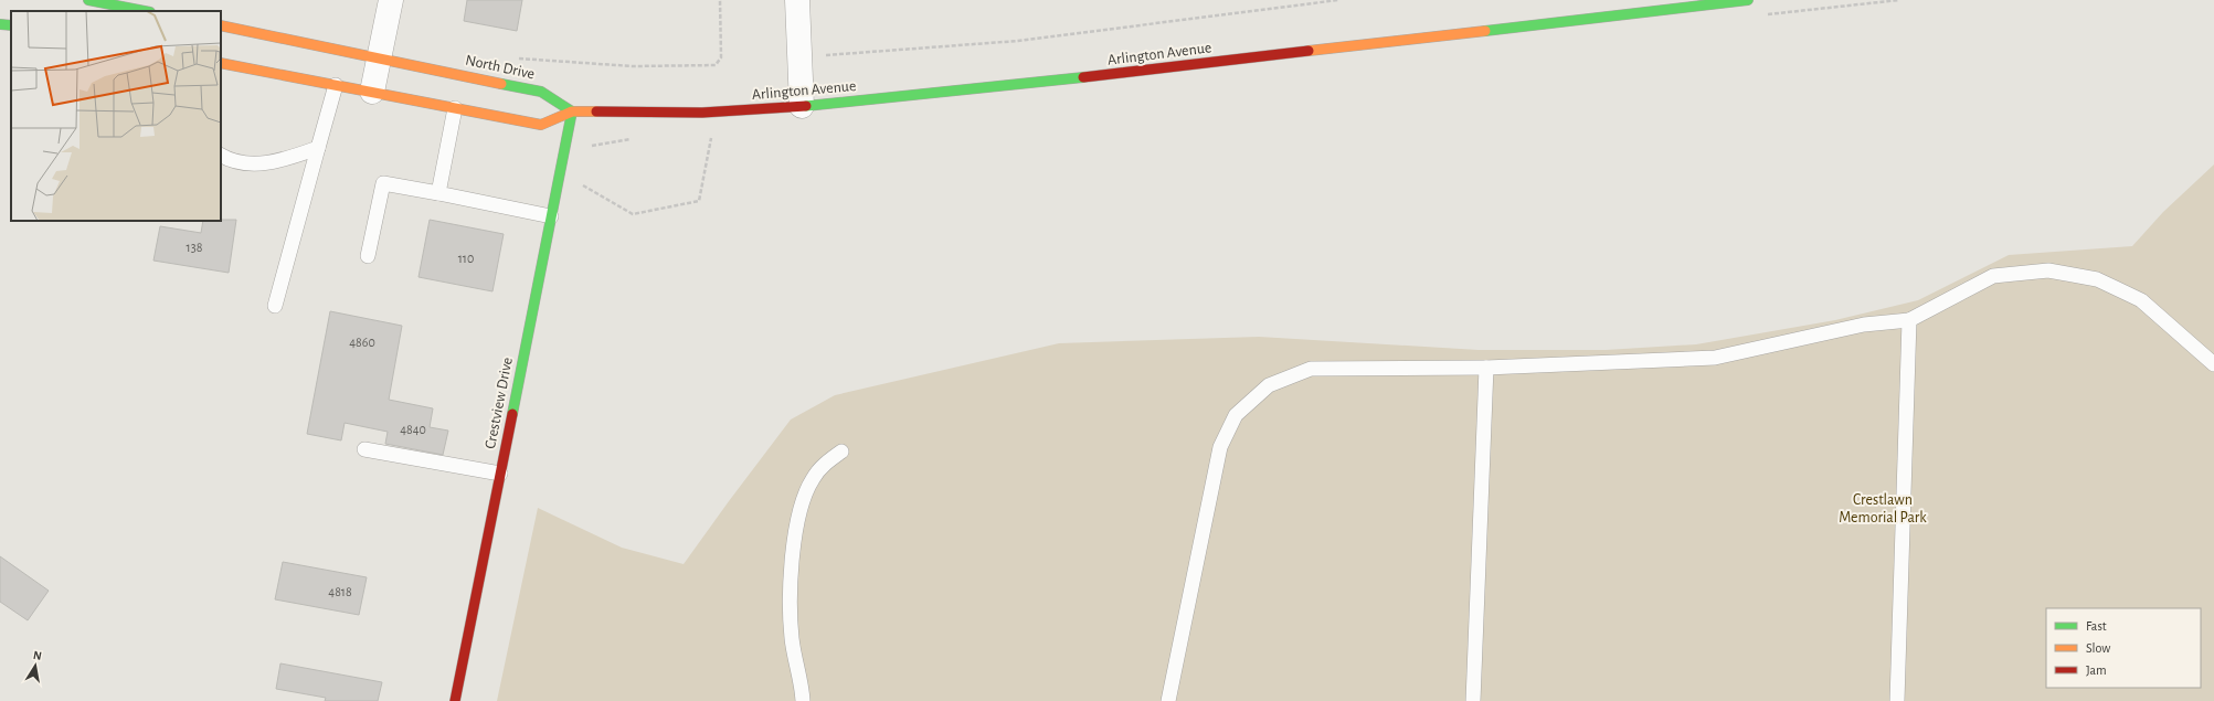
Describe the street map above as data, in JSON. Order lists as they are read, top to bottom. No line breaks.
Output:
{"streets":{"main road":["Arlington Avenue","North Drive","Crestview Drive"]},"crossings":[["Arlington Avenue","North Drive"],["Arlington Avenue","Crestview Drive"],["North Drive","Crestview Drive"]],"parks":["Crestlawn Memorial Park"],"house_numbers":["138","110","4860","4840","4818"],"legend":["Fast","Slow","Jam"],"north":"top"}
